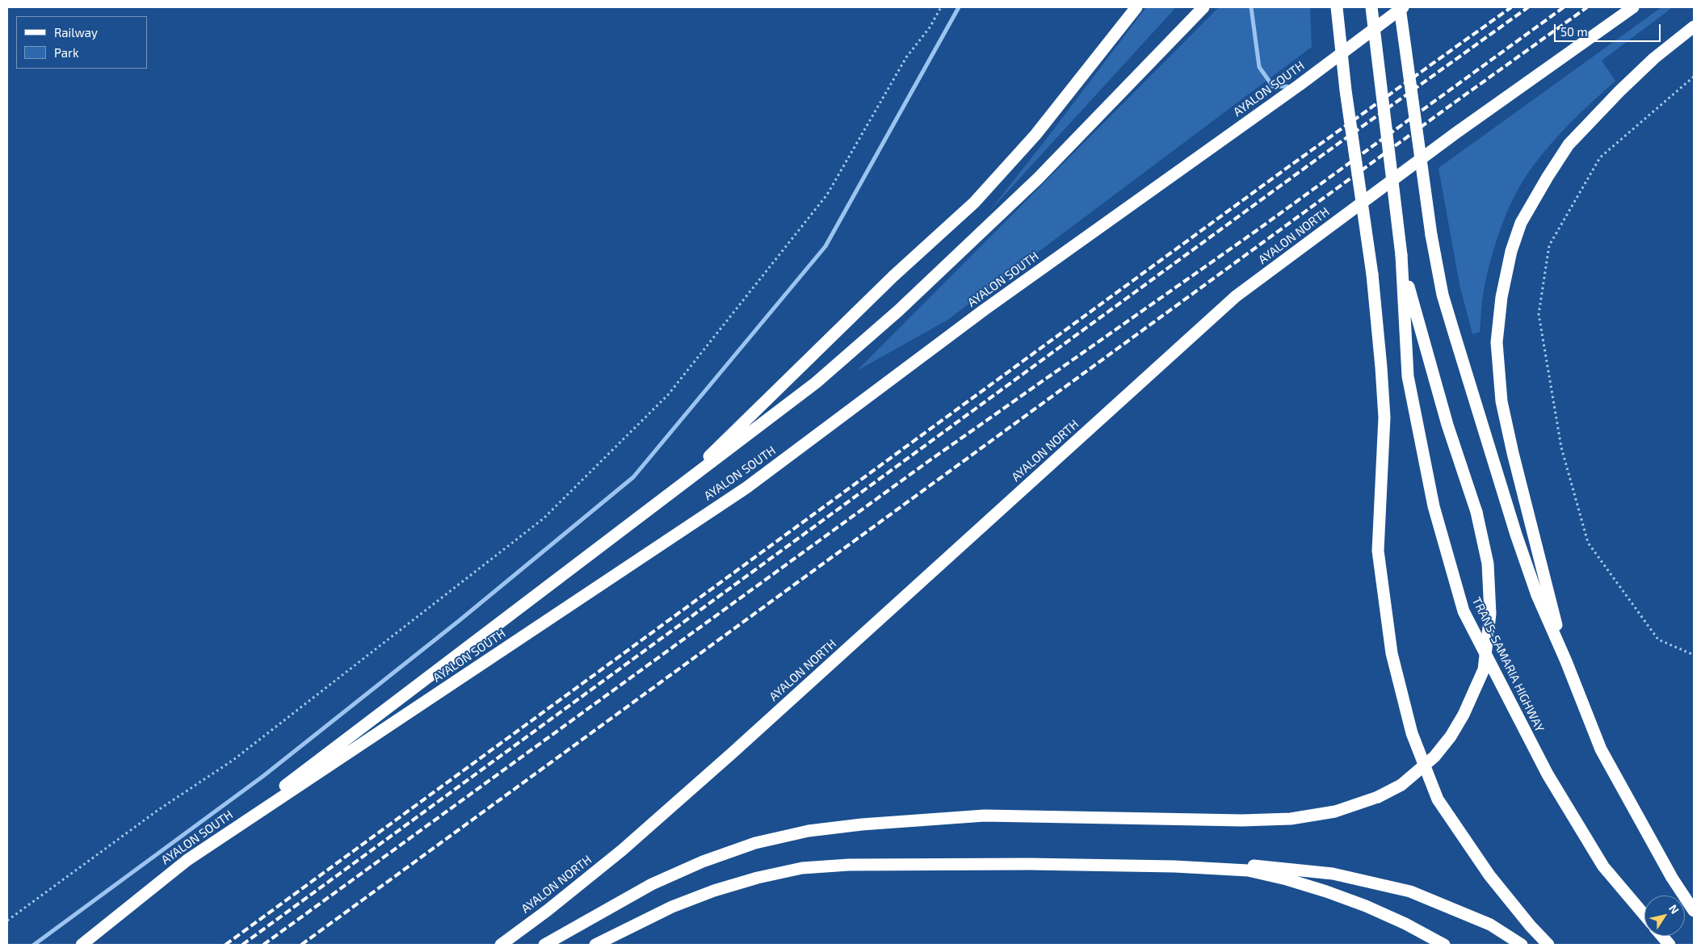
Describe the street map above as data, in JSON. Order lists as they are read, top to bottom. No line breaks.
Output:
{"streets":{"highway":["AYALON SOUTH","AYALON NORTH","TRANS-SAMARIA HIGHWAY"]},"legend":["Railway","Park"],"scale_bar":"50 m","north":"top right"}
